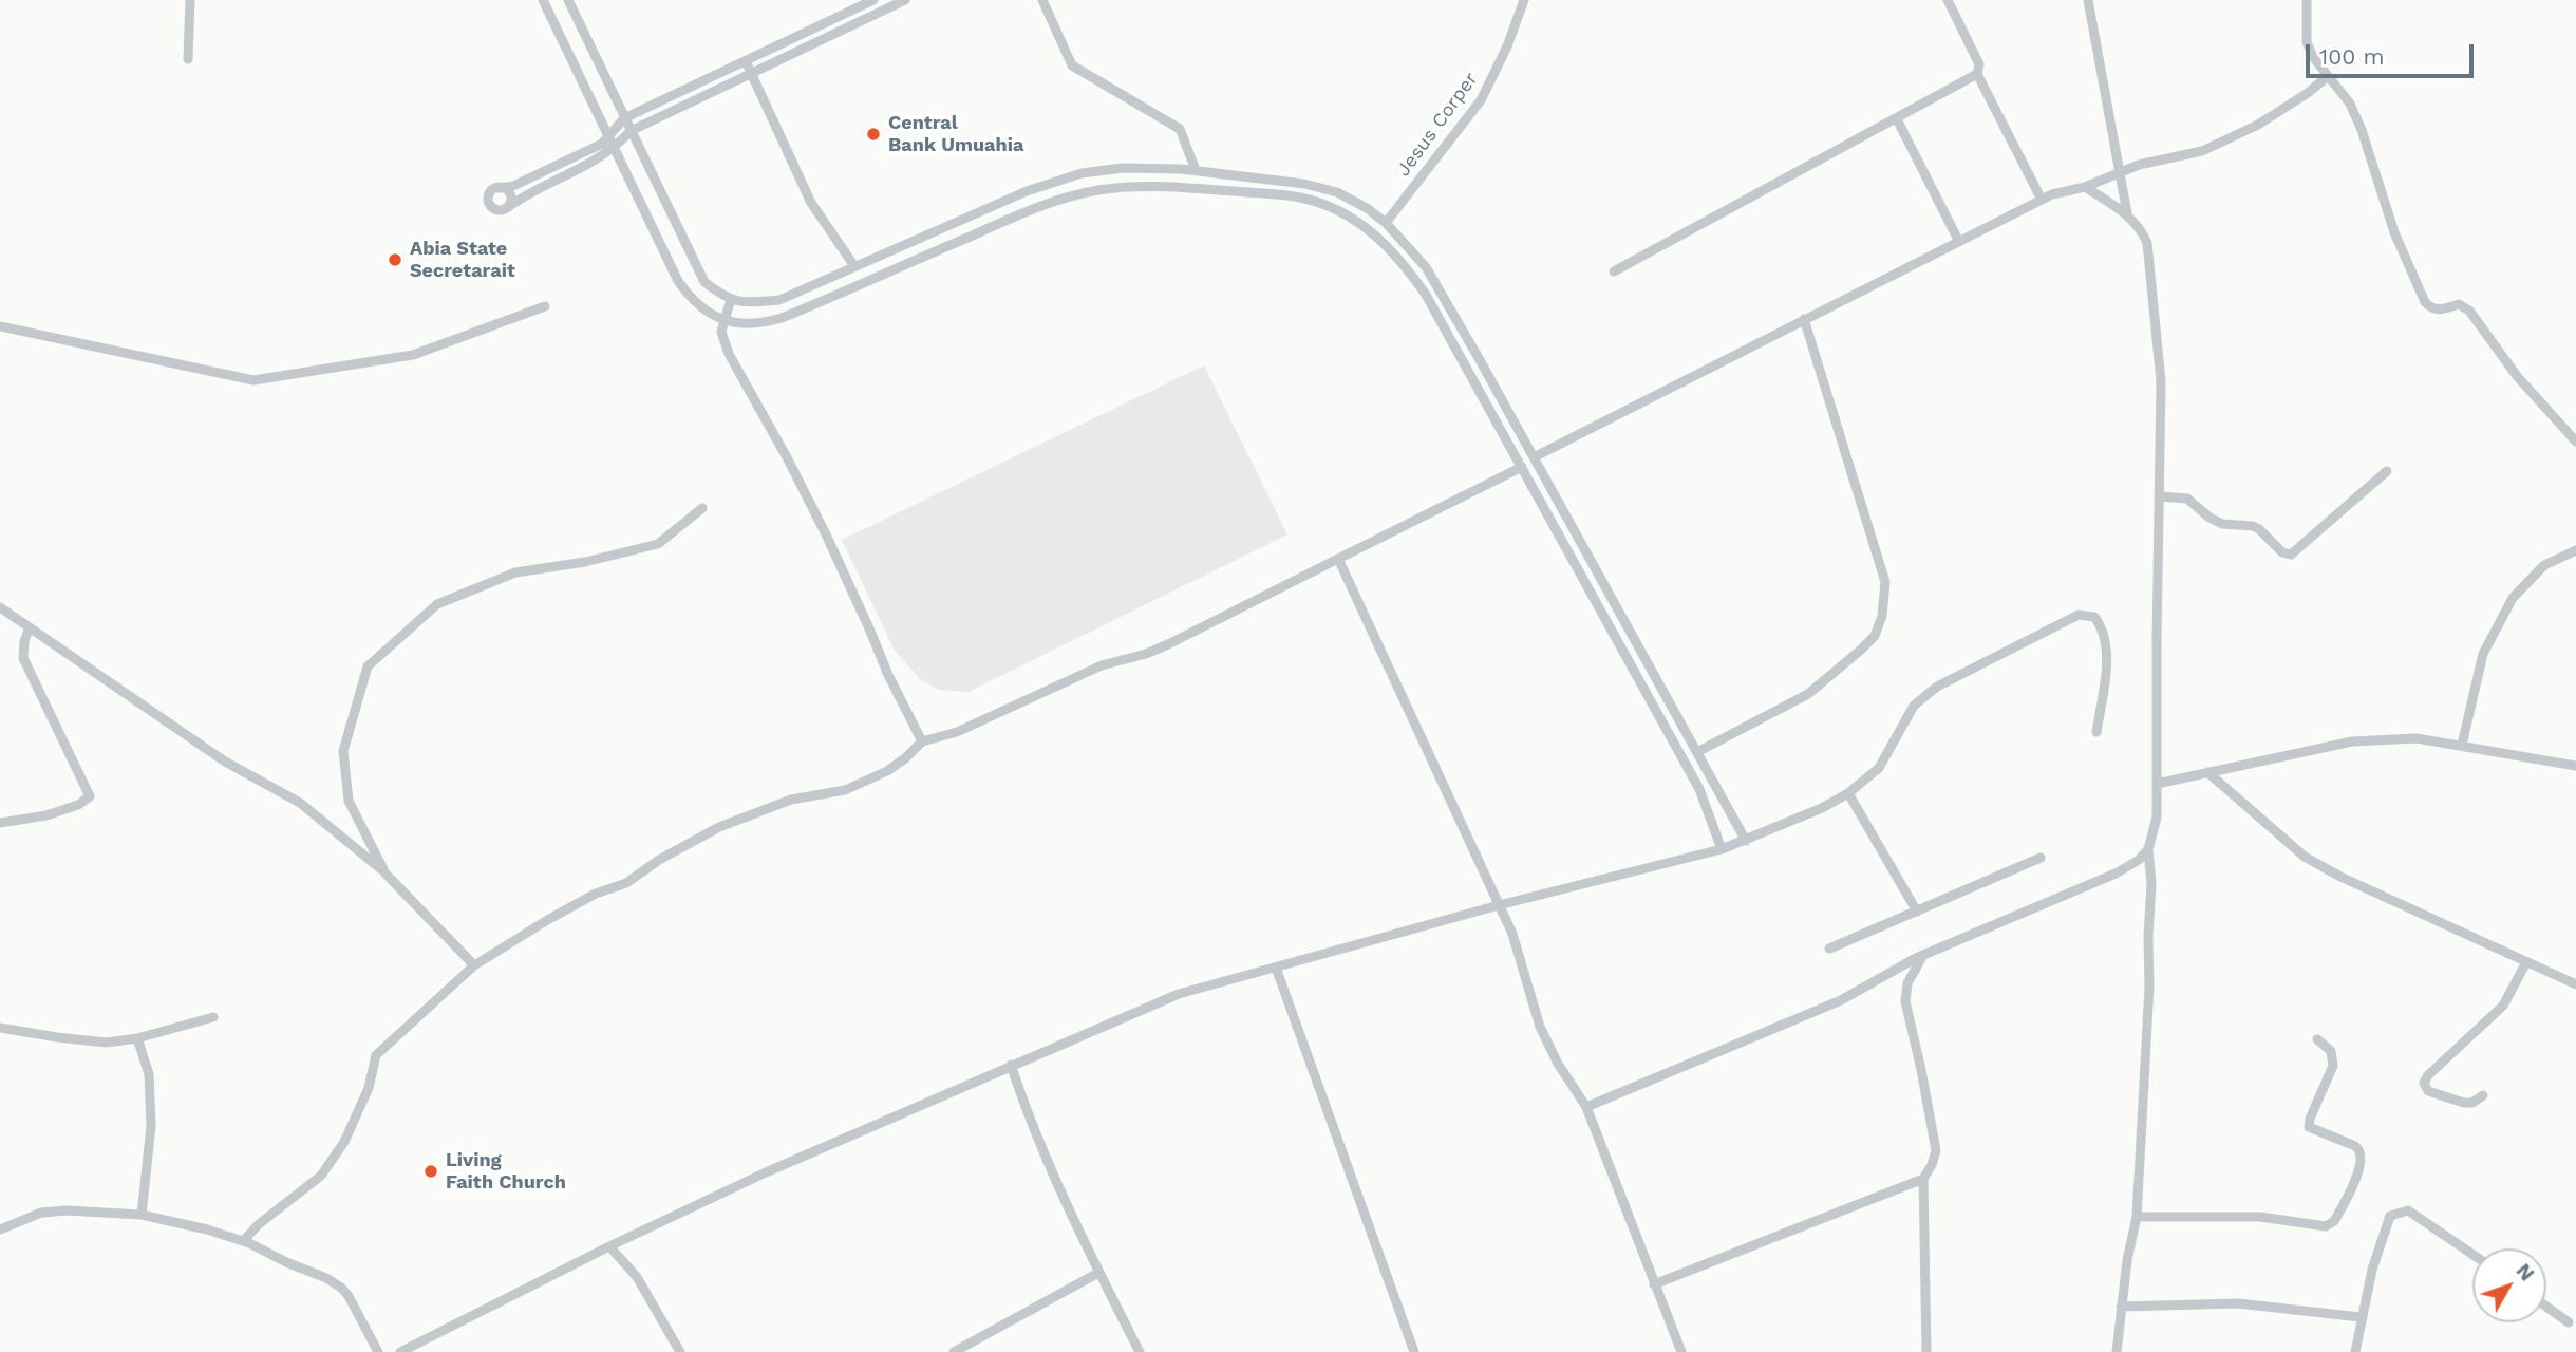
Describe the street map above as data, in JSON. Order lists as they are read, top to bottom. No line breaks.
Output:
{"streets":{"street":["Jesus Corper"]},"places":["Central Bank Umuahia","Abia State Secretarait","Living Faith Church"],"scale_bar":"100 m","north":"top right"}
